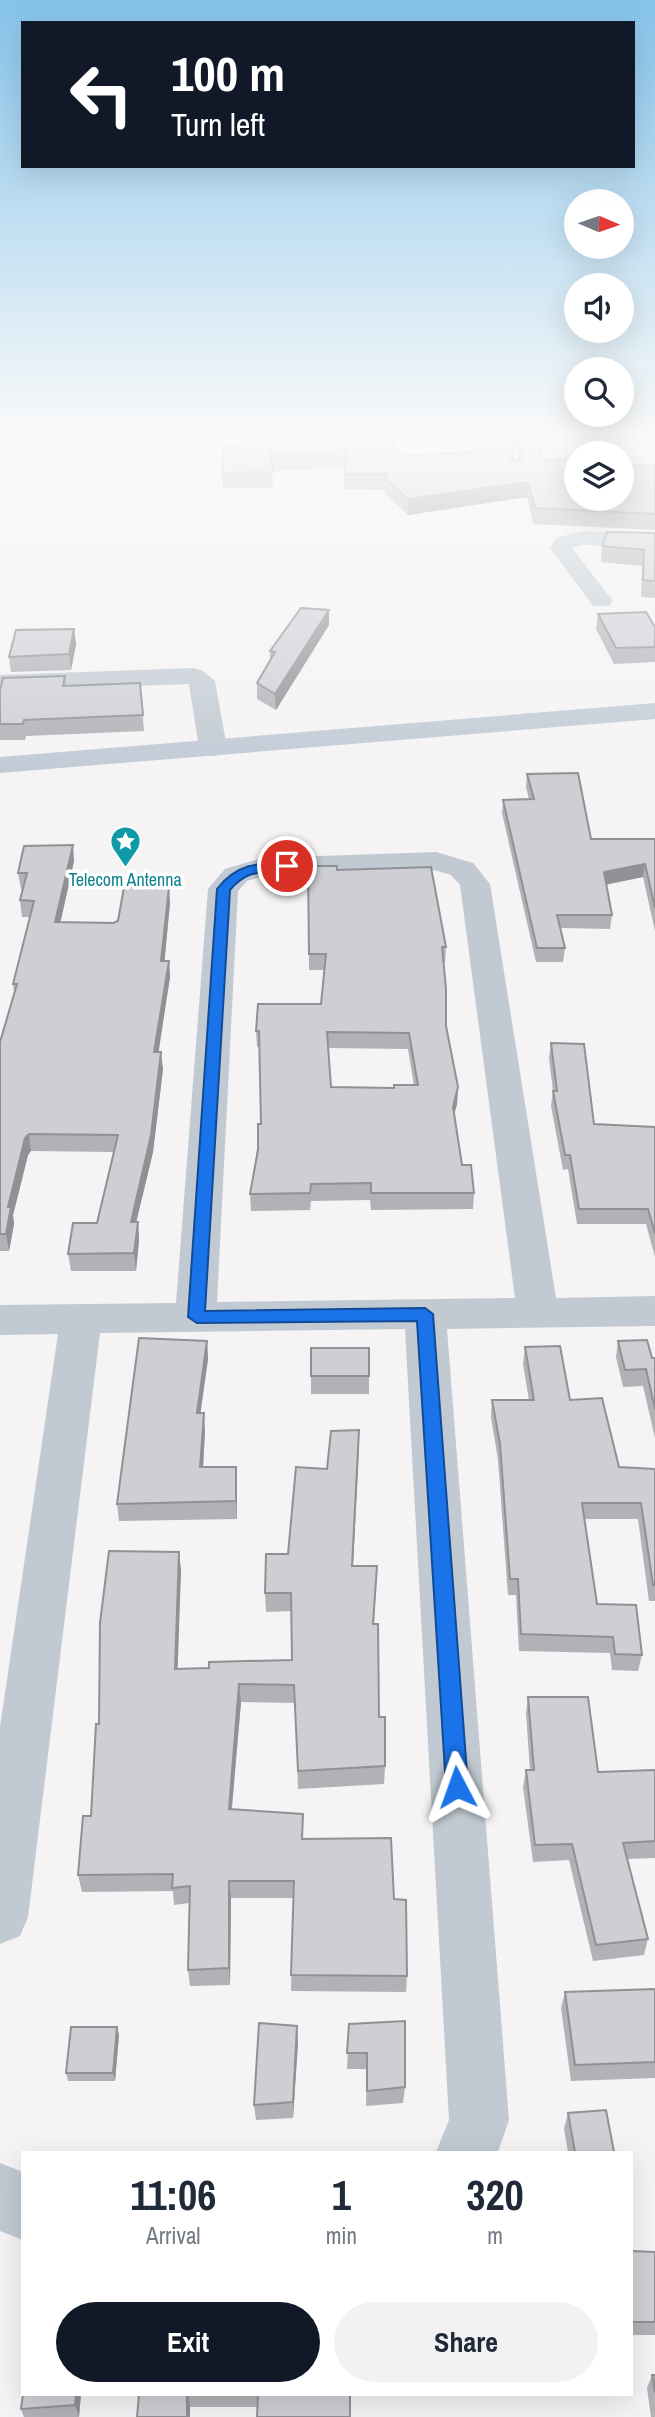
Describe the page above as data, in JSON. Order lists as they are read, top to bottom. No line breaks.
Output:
{"places":{"place":["Telecom Antenna"]},"north":"right","page":{"turn":["100 m","Turn left"],"eta":["11:06","Arrival","1","min","320","m"],"buttons":["Exit","Share"]}}
